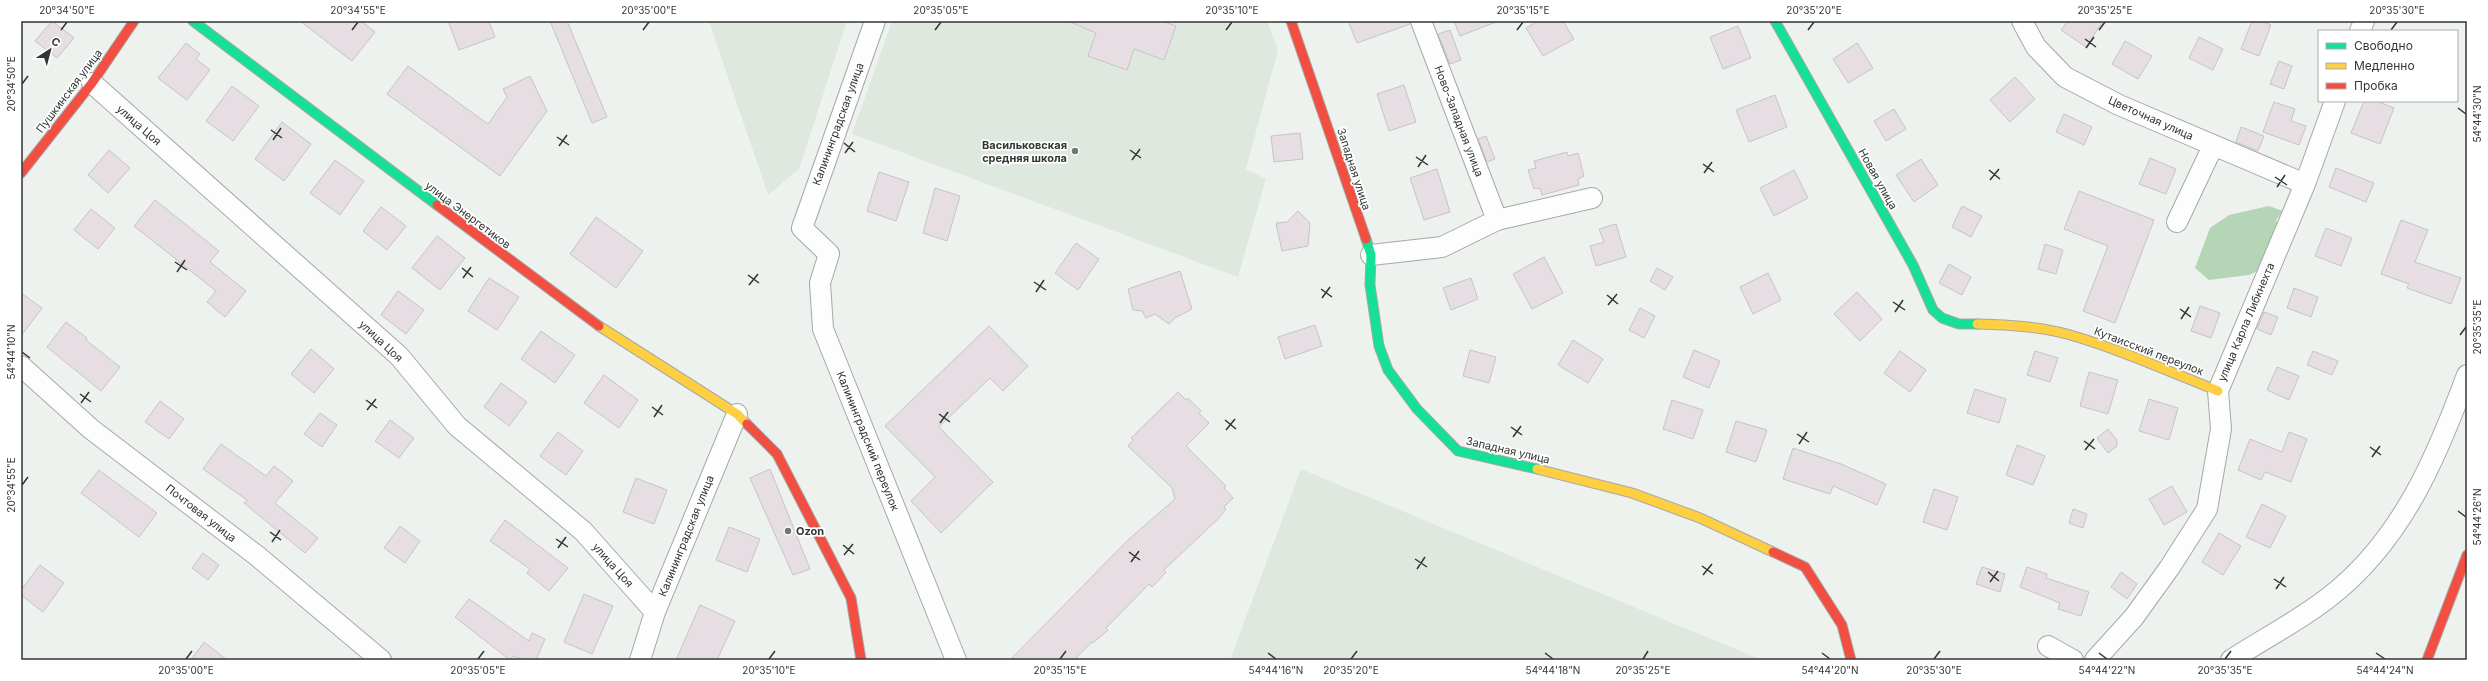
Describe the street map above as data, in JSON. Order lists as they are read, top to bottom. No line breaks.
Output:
{"streets":{"main road":["Пушкинская улица","Западная улица","Новая улица","улица Энергетиков","Кутаисский переулок"],"street":["Цветочная улица","Ново-Западная улица","Калининградская улица","улица Цоя","улица Карла Либкнехта","Калининградский переулок","Почтовая улица"]},"crossings":[["Пушкинская улица","улица Цоя"],["Цветочная улица","улица Карла Либкнехта"],["Калининградская улица","улица Цоя"],["Калининградская улица","улица Энергетиков"],["Калининградская улица","Калининградский переулок"],["Новая улица","Кутаисский переулок"],["улица Карла Либкнехта","Кутаисский переулок"]],"places":["Васильковская средняя школа","Ozon"],"legend":["Свободно","Медленно","Пробка"],"north":"top right","coordinates":["20°34'50\"E","20°34'55\"E","20°35'00\"E","20°35'05\"E","20°35'10\"E","20°35'15\"E","20°35'20\"E","20°35'25\"E","20°35'30\"E","54°44'30\"N","20°35'35\"E","54°44'10\"N","54°44'26\"N","54°44'16\"N","54°44'18\"N","54°44'20\"N","54°44'22\"N","54°44'24\"N"]}
